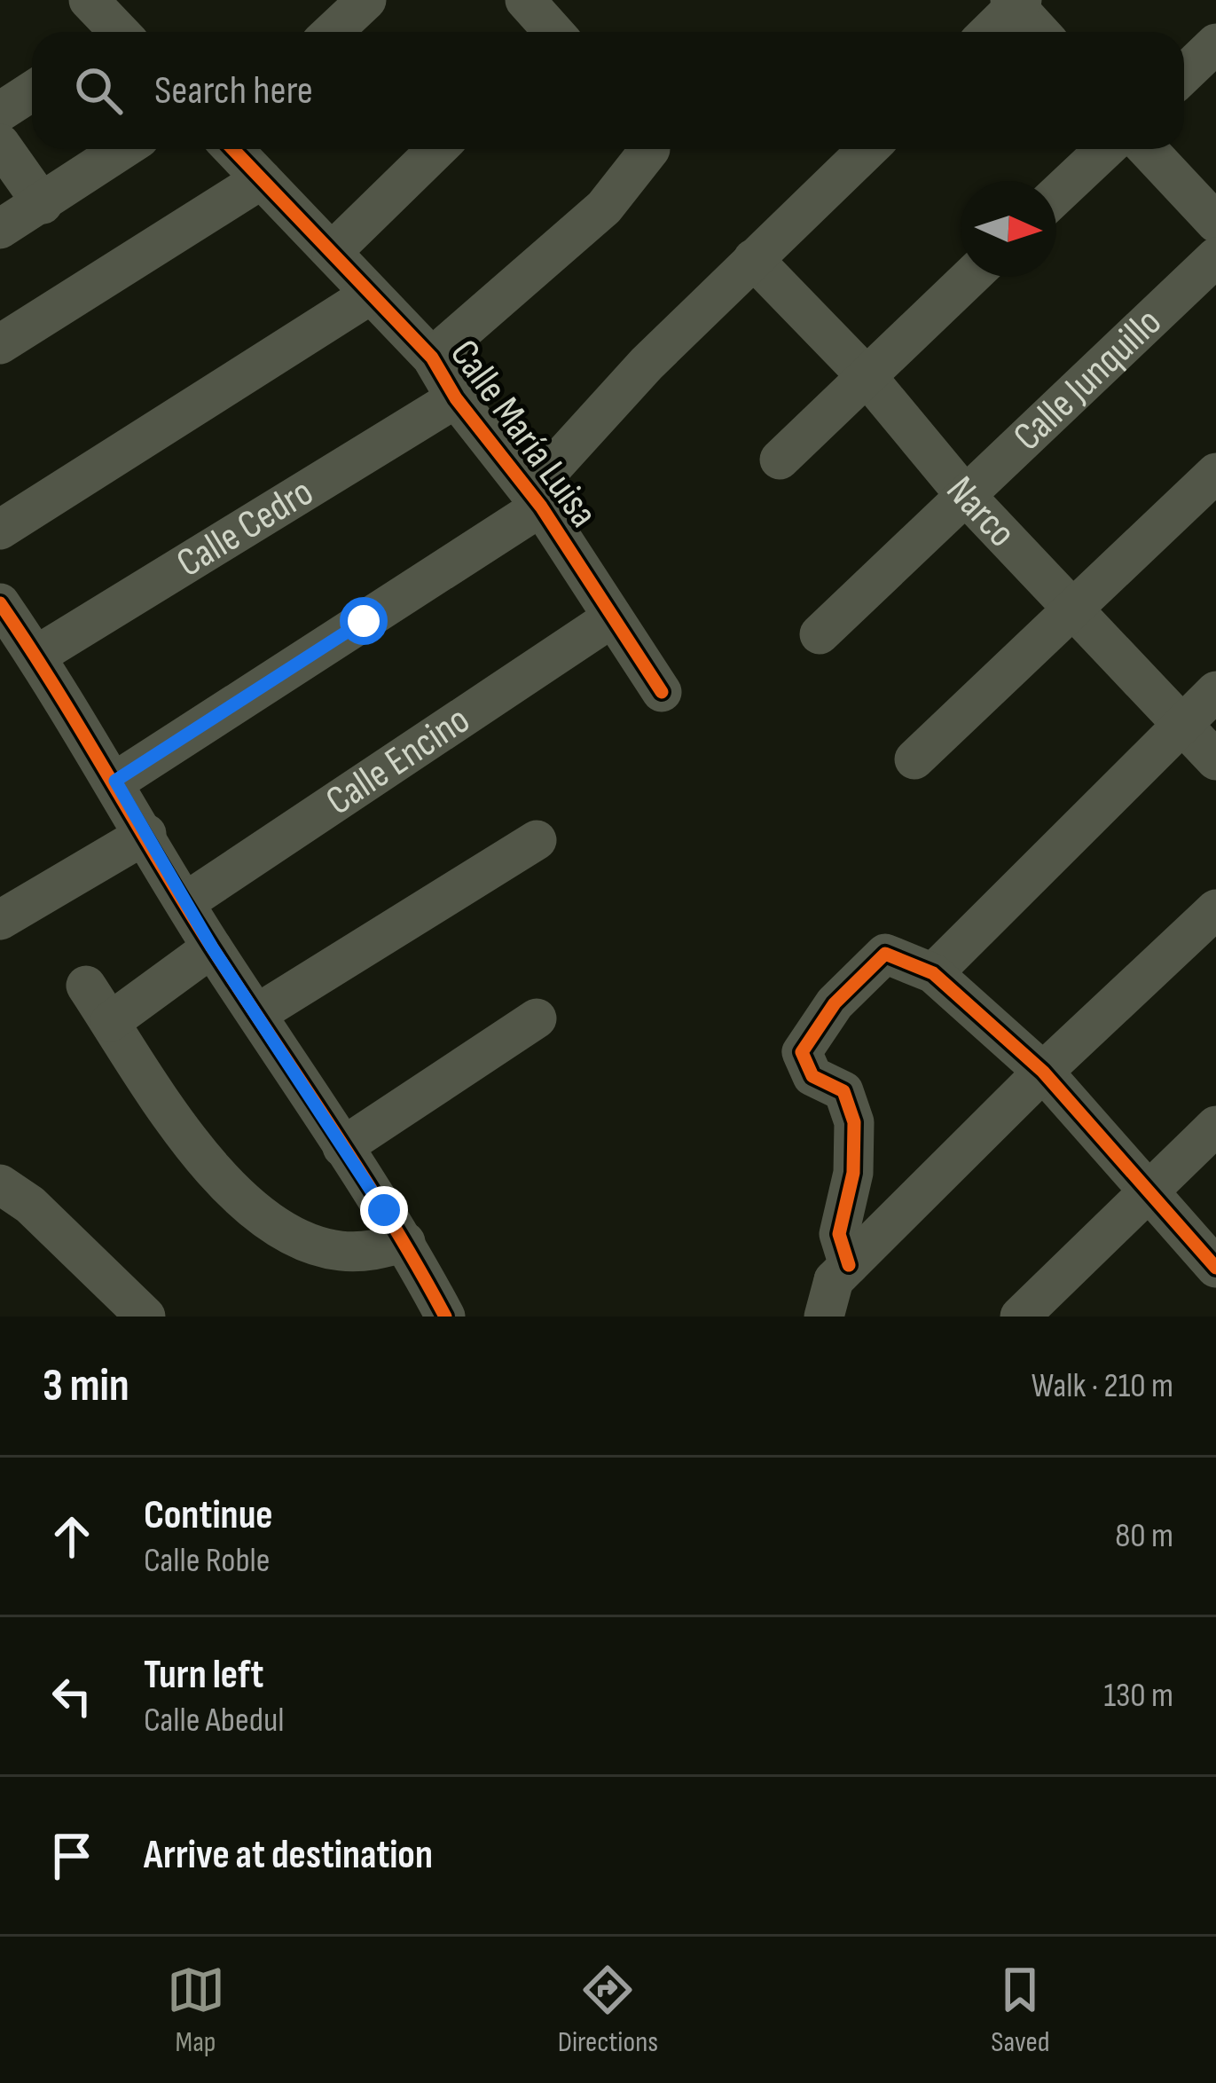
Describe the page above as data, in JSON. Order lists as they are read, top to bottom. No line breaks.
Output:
{"streets":{"street":["Calle Junquillo","Calle María Luisa","Narco","Calle Cedro","Calle Encino"]},"crossings":[["Calle Junquillo","Narco"],["Calle María Luisa","Calle Cedro"],["Calle María Luisa","Calle Encino"]],"north":"right","page":{"search":"Search here","heading":["3 min","Walk · 210 m"],"list":[["Continue","Calle Roble","80 m"],["Turn left","Calle Abedul","130 m"],"Arrive at destination"],"nav":["Map","Directions","Saved"]}}
